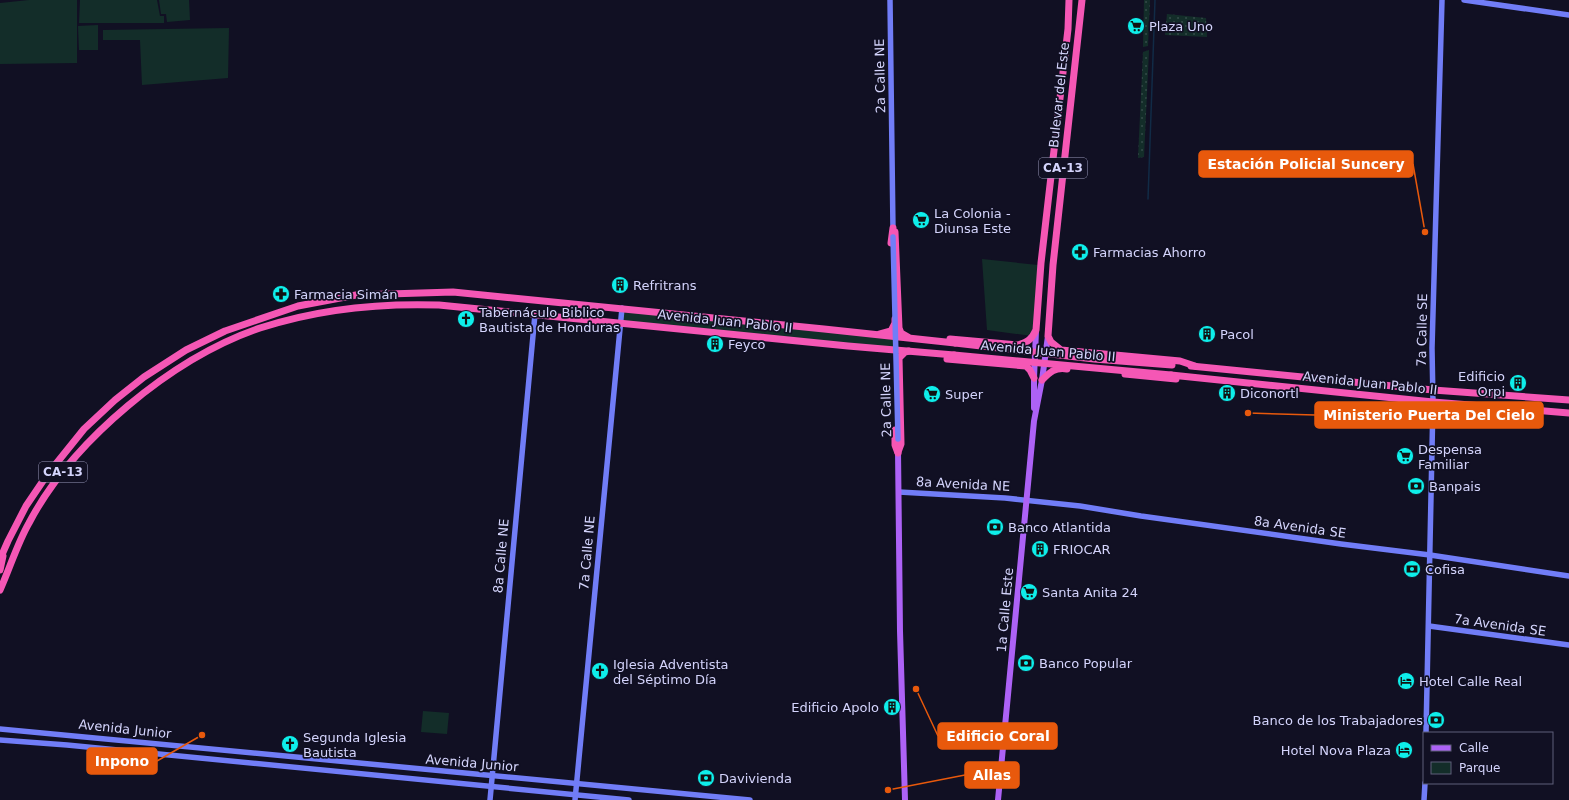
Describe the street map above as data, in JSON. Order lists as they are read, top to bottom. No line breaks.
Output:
{"streets":{"highway":["Bulevar del Este","CA-13","Avenida Juan Pablo II"],"main road":["2a Calle NE","7a Calle SE","8a Avenida NE","8a Avenida SE","7a Calle NE","8a Calle NE","1a Calle Este","7a Avenida SE","Avenida Junior"]},"crossings":[["2a Calle NE","8a Avenida NE"],["Bulevar del Este","1a Calle Este"],["Avenida Juan Pablo II","7a Calle SE"],["Avenida Juan Pablo II","7a Calle NE"],["Avenida Juan Pablo II","8a Calle NE"],["7a Calle SE","8a Avenida SE"],["7a Calle SE","7a Avenida SE"],["8a Avenida NE","8a Avenida SE"],["8a Avenida NE","1a Calle Este"],["8a Avenida SE","1a Calle Este"],["7a Calle NE","Avenida Junior"],["8a Calle NE","Avenida Junior"]],"places":{"supermarket":["Plaza Uno","La Colonia - Diunsa Este","Super","Despensa Familiar","Santa Anita 24"],"other":["Estación Policial Suncery","Ministerio Puerta Del Cielo","Edificio Coral","Inpono","Allas"],"pharmacy":["Farmacias Ahorro","Farmacia Simán"],"building":["Refritrans","Pacol","Feyco","Edificio Orpi","Diconortl","FRIOCAR","Edificio Apolo"],"church":["Tabernáculo Biblico Bautista de Honduras","Iglesia Adventista del Séptimo Día","Segunda Iglesia Bautista"],"bank":["Banpais","Banco Atlantida","Cofisa","Banco Popular","Banco de los Trabajadores","Davivienda"],"hotel":["Hotel Calle Real","Hotel Nova Plaza"]},"legend":["Calle","Parque"]}
